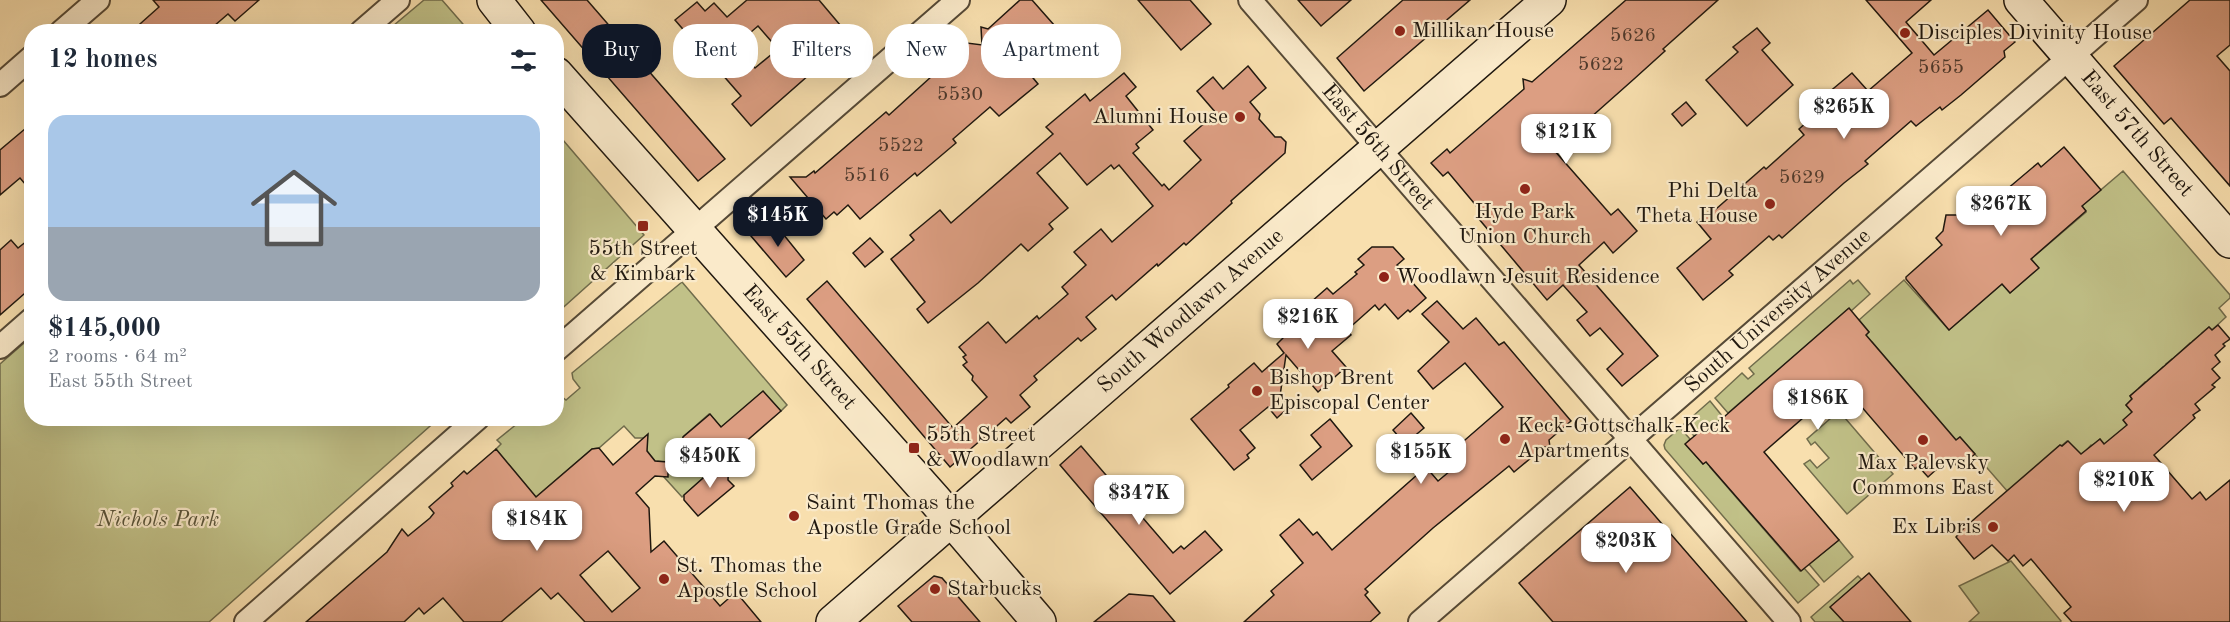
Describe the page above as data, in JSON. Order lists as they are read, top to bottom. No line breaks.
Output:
{"streets":{"street":["East 57th Street","East 56th Street","South Woodlawn Avenue","South University Avenue","East 55th Street"]},"crossings":[["East 57th Street","South University Avenue"],["East 56th Street","South Woodlawn Avenue"],["East 56th Street","South University Avenue"],["South Woodlawn Avenue","East 55th Street"]],"parks":["Nichols Park"],"places":{"other":["Millikan House","Disciples Divinity House","Alumni House","Hyde Park Union Church","Phi Delta Theta House","Woodlawn Jesuit Residence","Bishop Brent Episcopal Center","Keck-Gottschalk-Keck Apartments","Max Palevsky Commons East","Saint Thomas the Apostle Grade School","Ex Libris","St. Thomas the Apostle School","Starbucks"],"transit":["55th Street & Kimbark","55th Street & Woodlawn"]},"house_numbers":["5626","5622","5655","5530","5522","5516","5629"],"page":{"chip":["Buy","Rent","Filters","New","Apartment"],"heading":"12 homes","price":["$265K","$121K","$267K","$145K","$216K","$186K","$155K","$450K","$210K","$347K","$184K","$203K"],"list":[{"name":"$145,000","note":"2 rooms · 64 m² · East 55th Street"}]}}
